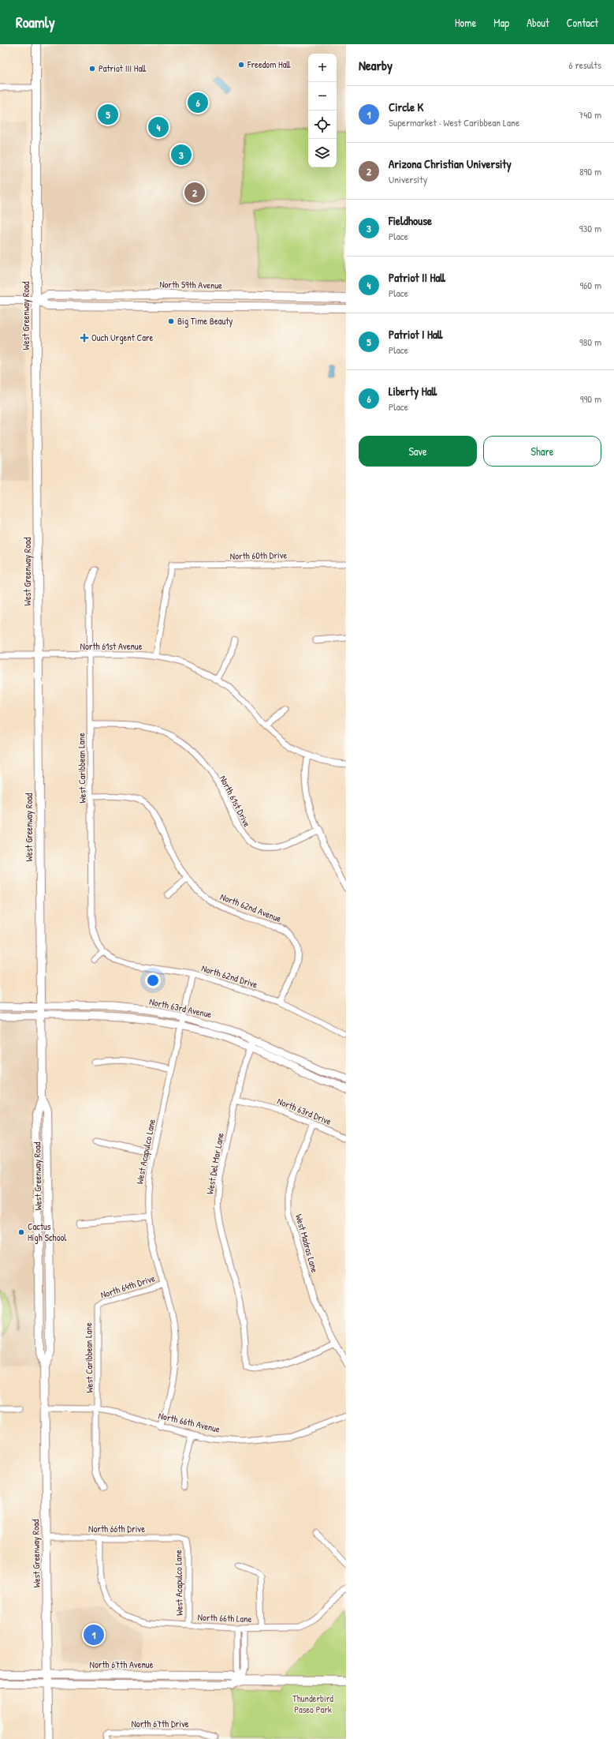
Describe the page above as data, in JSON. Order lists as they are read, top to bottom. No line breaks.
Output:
{"streets":{"main road":["North 59th Avenue","West Greenway Road","North 67th Avenue"],"street":["North 60th Drive","North 61st Avenue","West Caribbean Lane","North 61st Drive","North 62nd Avenue","North 62nd Drive","North 63rd Avenue","North 63rd Drive","West Acapulco Lane","West Del Mar Lane","West Madras Lane","North 64th Drive","North 66th Avenue","North 66th Drive","North 66th Lane","North 67th Drive"]},"crossings":[["North 59th Avenue","West Greenway Road"],["West Greenway Road","North 61st Avenue"],["West Greenway Road","North 63rd Avenue"],["West Greenway Road","North 66th Avenue"],["West Greenway Road","North 66th Drive"],["West Greenway Road","North 67th Avenue"],["North 60th Drive","North 61st Avenue"],["North 61st Avenue","West Caribbean Lane"],["West Caribbean Lane","North 61st Drive"],["West Caribbean Lane","North 62nd Avenue"],["West Caribbean Lane","North 62nd Drive"],["West Caribbean Lane","North 64th Drive"],["West Caribbean Lane","North 66th Avenue"],["North 62nd Avenue","North 62nd Drive"],["North 62nd Drive","West Acapulco Lane"],["North 63rd Avenue","West Acapulco Lane"],["North 63rd Avenue","West Del Mar Lane"],["North 63rd Drive","West Del Mar Lane"],["North 63rd Drive","West Madras Lane"],["West Acapulco Lane","North 64th Drive"],["West Acapulco Lane","North 66th Avenue"],["West Acapulco Lane","North 66th Drive"],["West Acapulco Lane","North 66th Lane"],["West Del Mar Lane","West Madras Lane"],["North 66th Drive","North 66th Lane"]],"parks":["Thunderbird Paseo Park"],"places":{"other":["Freedom Hall","Patriot III Hall","Big Time Beauty","Cactus High School"],"health":["Ouch Urgent Care"]},"page":{"header":"Roamly","nav":["Home","Map","About","Contact"],"heading":["Nearby","6 results"],"map_buttons":["+","−"],"list":[{"mark":"1","name":"Circle K","note":"Supermarket · West Caribbean Lane","value":"740 m"},{"mark":"2","name":"Arizona Christian University","note":"University","value":"890 m"},{"mark":"3","name":"Fieldhouse","note":"Place","value":"930 m"},{"mark":"4","name":"Patriot II Hall","note":"Place","value":"960 m"},{"mark":"5","name":"Patriot I Hall","note":"Place","value":"980 m"},{"mark":"6","name":"Liberty Hall","note":"Place","value":"990 m"}],"pins":["6","5","4","3","2","1"],"buttons":["Save","Share"]}}
